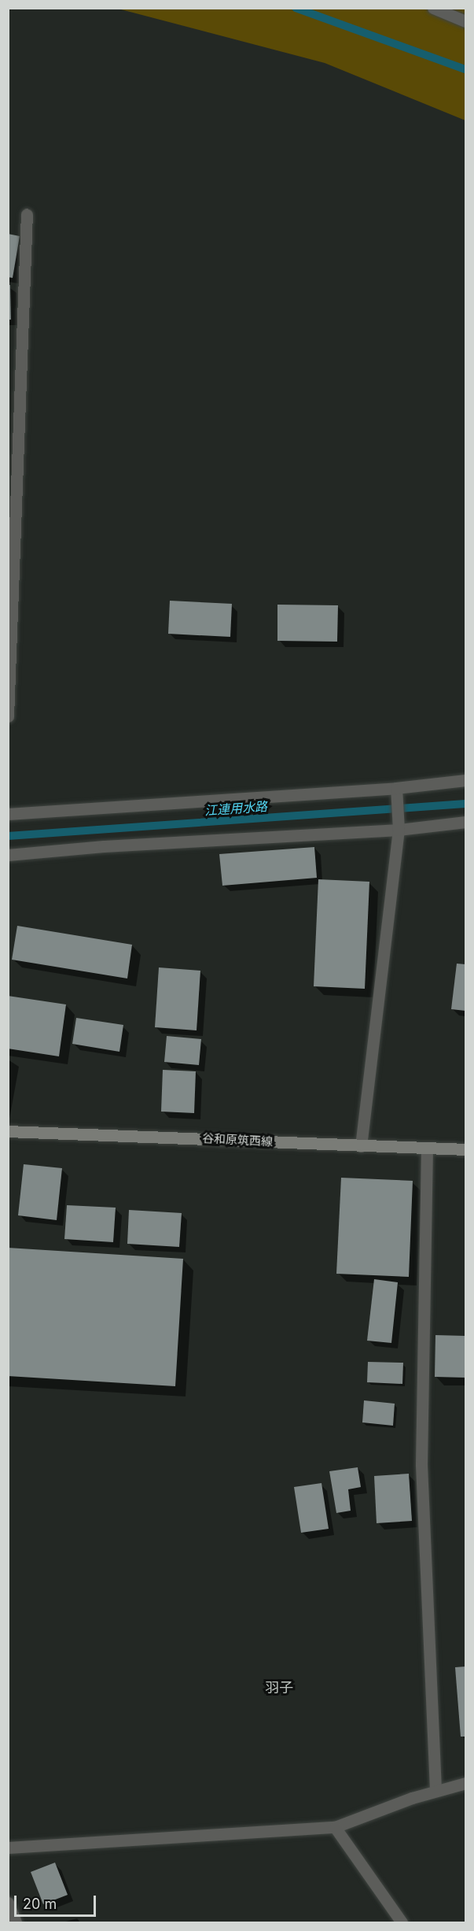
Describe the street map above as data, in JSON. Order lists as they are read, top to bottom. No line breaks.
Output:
{"streets":{"main road":["谷和原筑西線"]},"districts":["羽子"],"water":["江連用水路"],"scale_bar":"20 m"}
